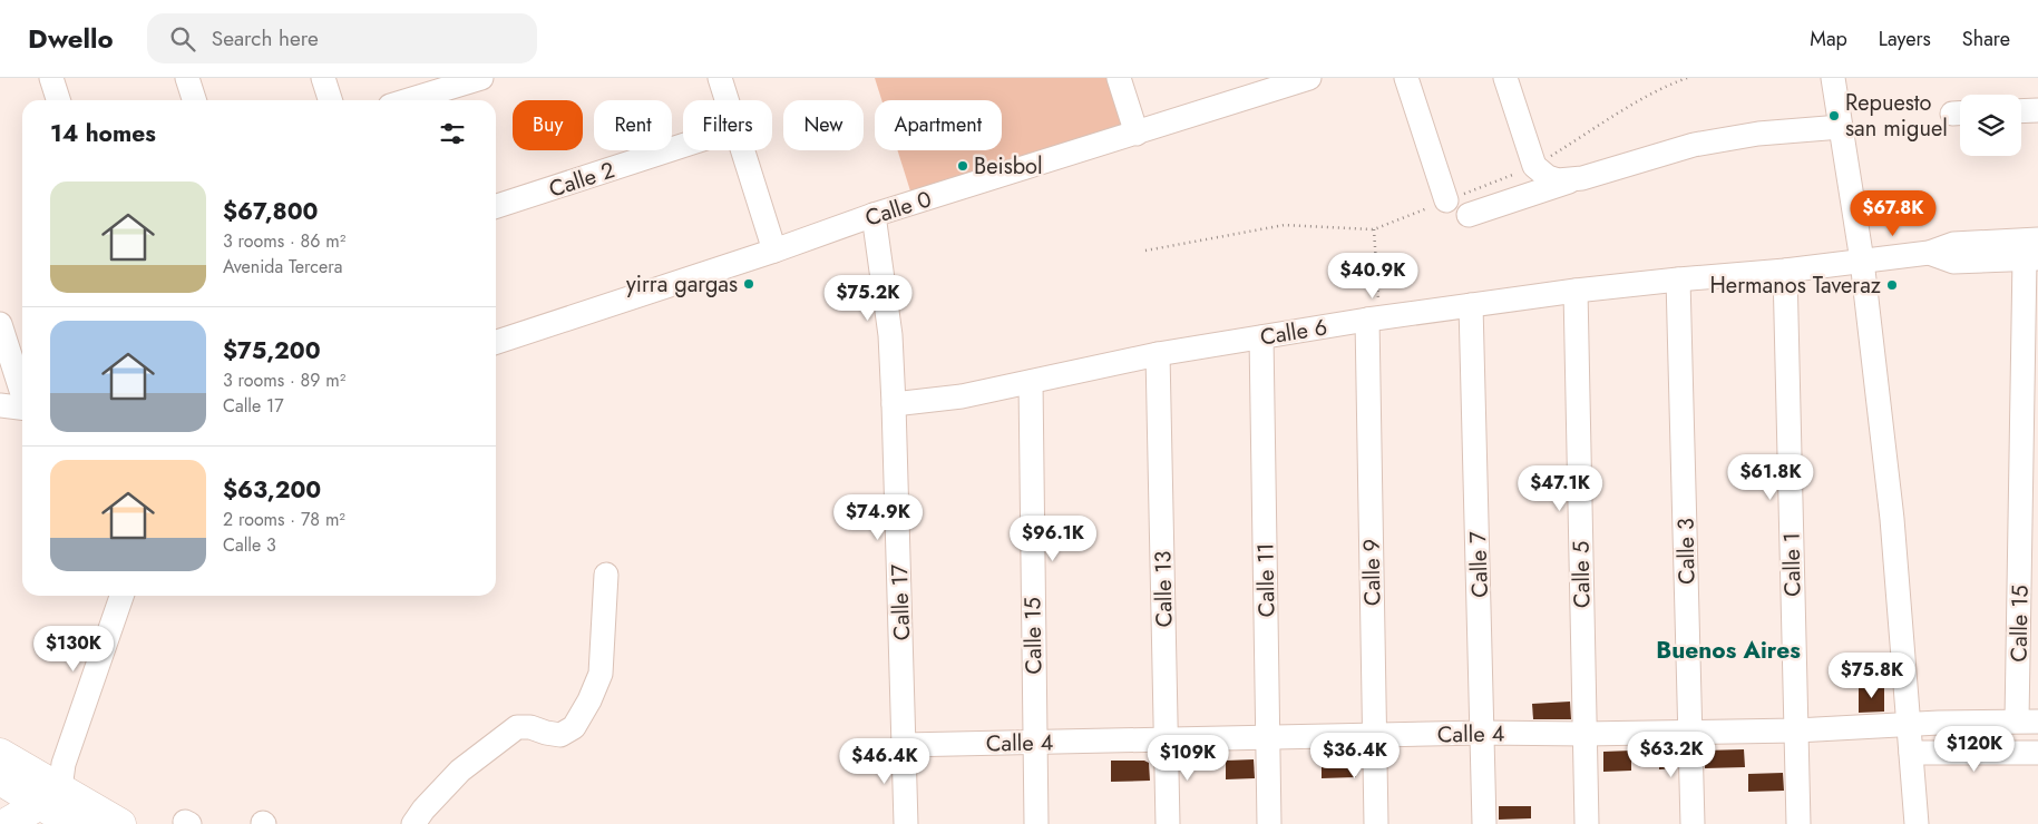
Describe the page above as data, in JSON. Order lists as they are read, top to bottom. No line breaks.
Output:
{"streets":{"street":["Calle 2","Calle 0","Calle 6","Calle 3","Calle 7","Calle 1","Calle 9","Calle 5","Calle 11","Calle 13","Calle 17","Calle 15","Calle 4"]},"crossings":[["Calle 0","Calle 17"],["Calle 6","Calle 3"],["Calle 6","Calle 7"],["Calle 6","Calle 1"],["Calle 6","Calle 9"],["Calle 6","Calle 5"],["Calle 6","Calle 11"],["Calle 6","Calle 13"],["Calle 6","Calle 17"],["Calle 6","Calle 15"],["Calle 3","Calle 4"],["Calle 7","Calle 4"],["Calle 1","Calle 4"],["Calle 9","Calle 4"],["Calle 5","Calle 4"],["Calle 11","Calle 4"],["Calle 13","Calle 4"],["Calle 17","Calle 4"],["Calle 15","Calle 4"]],"districts":["Buenos Aires"],"places":["Repuesto san miguel","Beisbol","yirra gargas","Hermanos Taveraz"],"page":{"header":"Dwello","search":"Search here","nav":["Map","Layers","Share"],"chip":["Buy","Rent","Filters","New","Apartment"],"heading":"14 homes","list":[{"name":"$67,800","note":"3 rooms · 86 m² · Avenida Tercera"},{"name":"$75,200","note":"3 rooms · 89 m² · Calle 17"},{"name":"$63,200","note":"2 rooms · 78 m² · Calle 3"}],"price":["$67.8K","$40.9K","$75.2K","$61.8K","$47.1K","$74.9K","$96.1K","$130K","$75.8K","$120K","$63.2K","$36.4K","$109K","$46.4K"]}}
